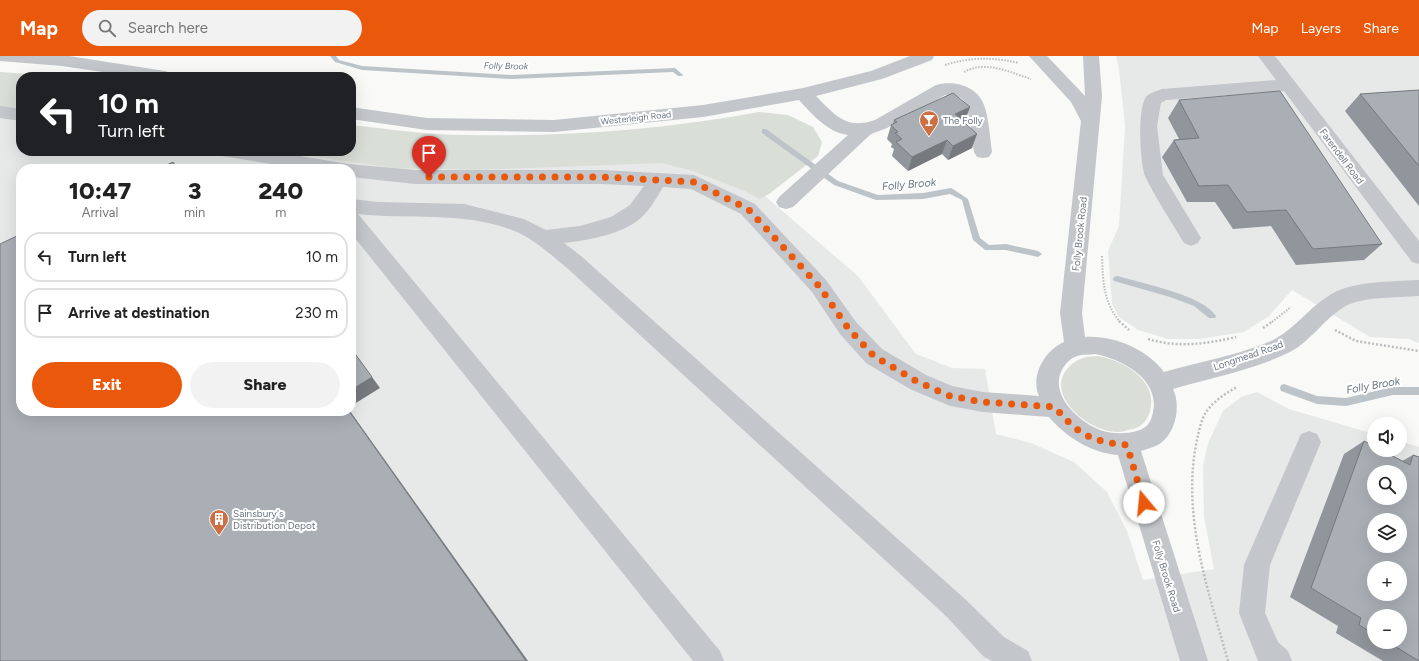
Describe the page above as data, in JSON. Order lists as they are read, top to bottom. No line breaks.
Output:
{"streets":{"street":["Westerleigh Road","Farendell Road","Folly Brook Road","Longmead Road"]},"crossings":[["Folly Brook Road","Longmead Road"]],"water":["Folly Brook"],"places":{"bar":["The Folly"],"building":["Sainsbury's Distribution Depot"]},"page":{"header":"Map","search":"Search here","nav":["Map","Layers","Share"],"turn":["10 m","Turn left"],"eta":["10:47","Arrival","3","min","240","m"],"list":[{"name":"Turn left","value":"10 m"},{"name":"Arrive at destination","value":"230 m"}],"buttons":["Exit","Share"],"map_buttons":["+","−"]}}
